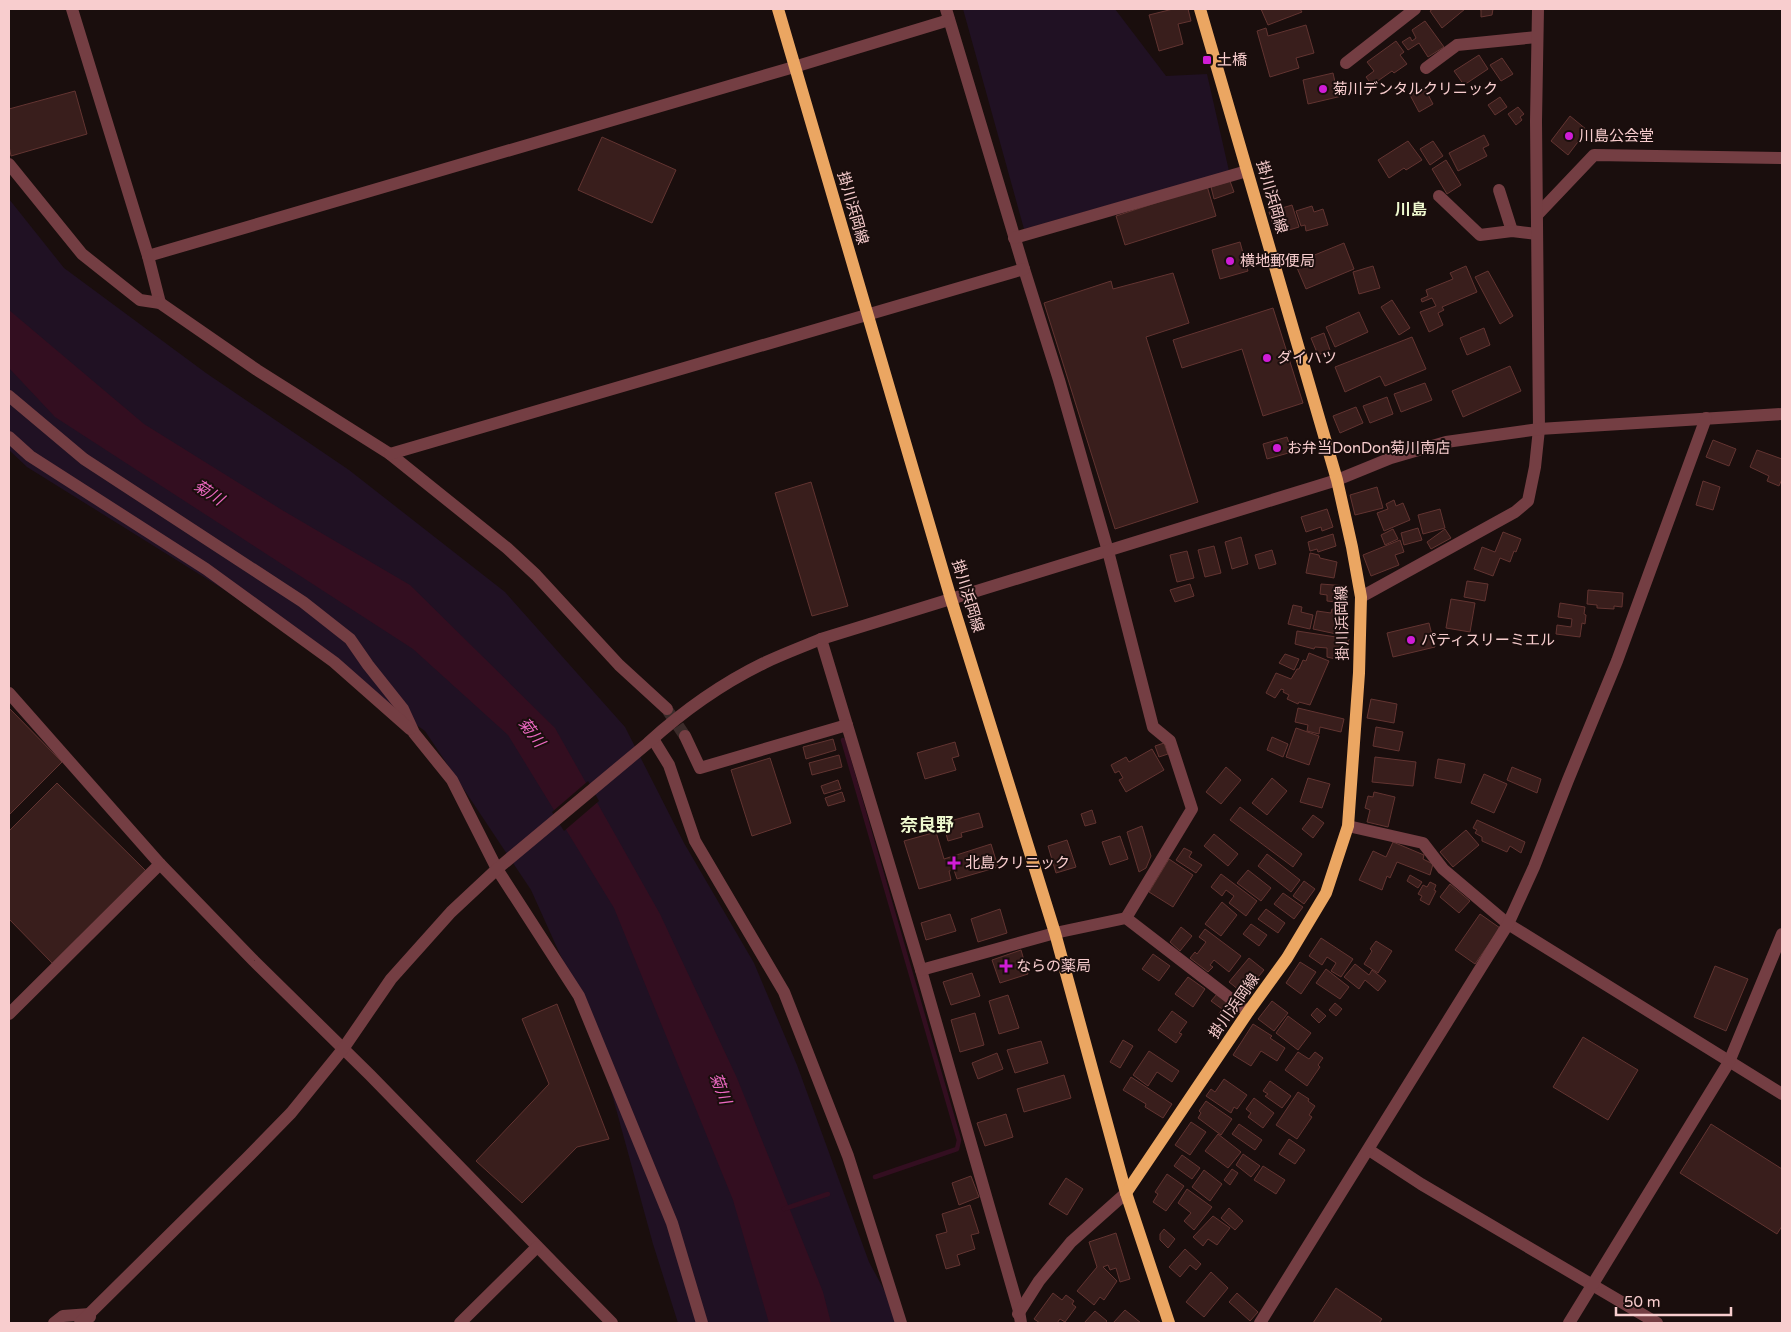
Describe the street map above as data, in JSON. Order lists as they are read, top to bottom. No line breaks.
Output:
{"streets":{"main road":["掛川浜岡線"]},"districts":["川島","奈良野"],"water":["菊川"],"places":{"transit":["土橋"],"other":["菊川デンタルクリニック","川島公会堂","横地郵便局","ダイハツ","お弁当DonDon菊川南店","パティスリーミエル"],"health":["北島クリニック","ならの薬局"]},"scale_bar":"50 m"}
